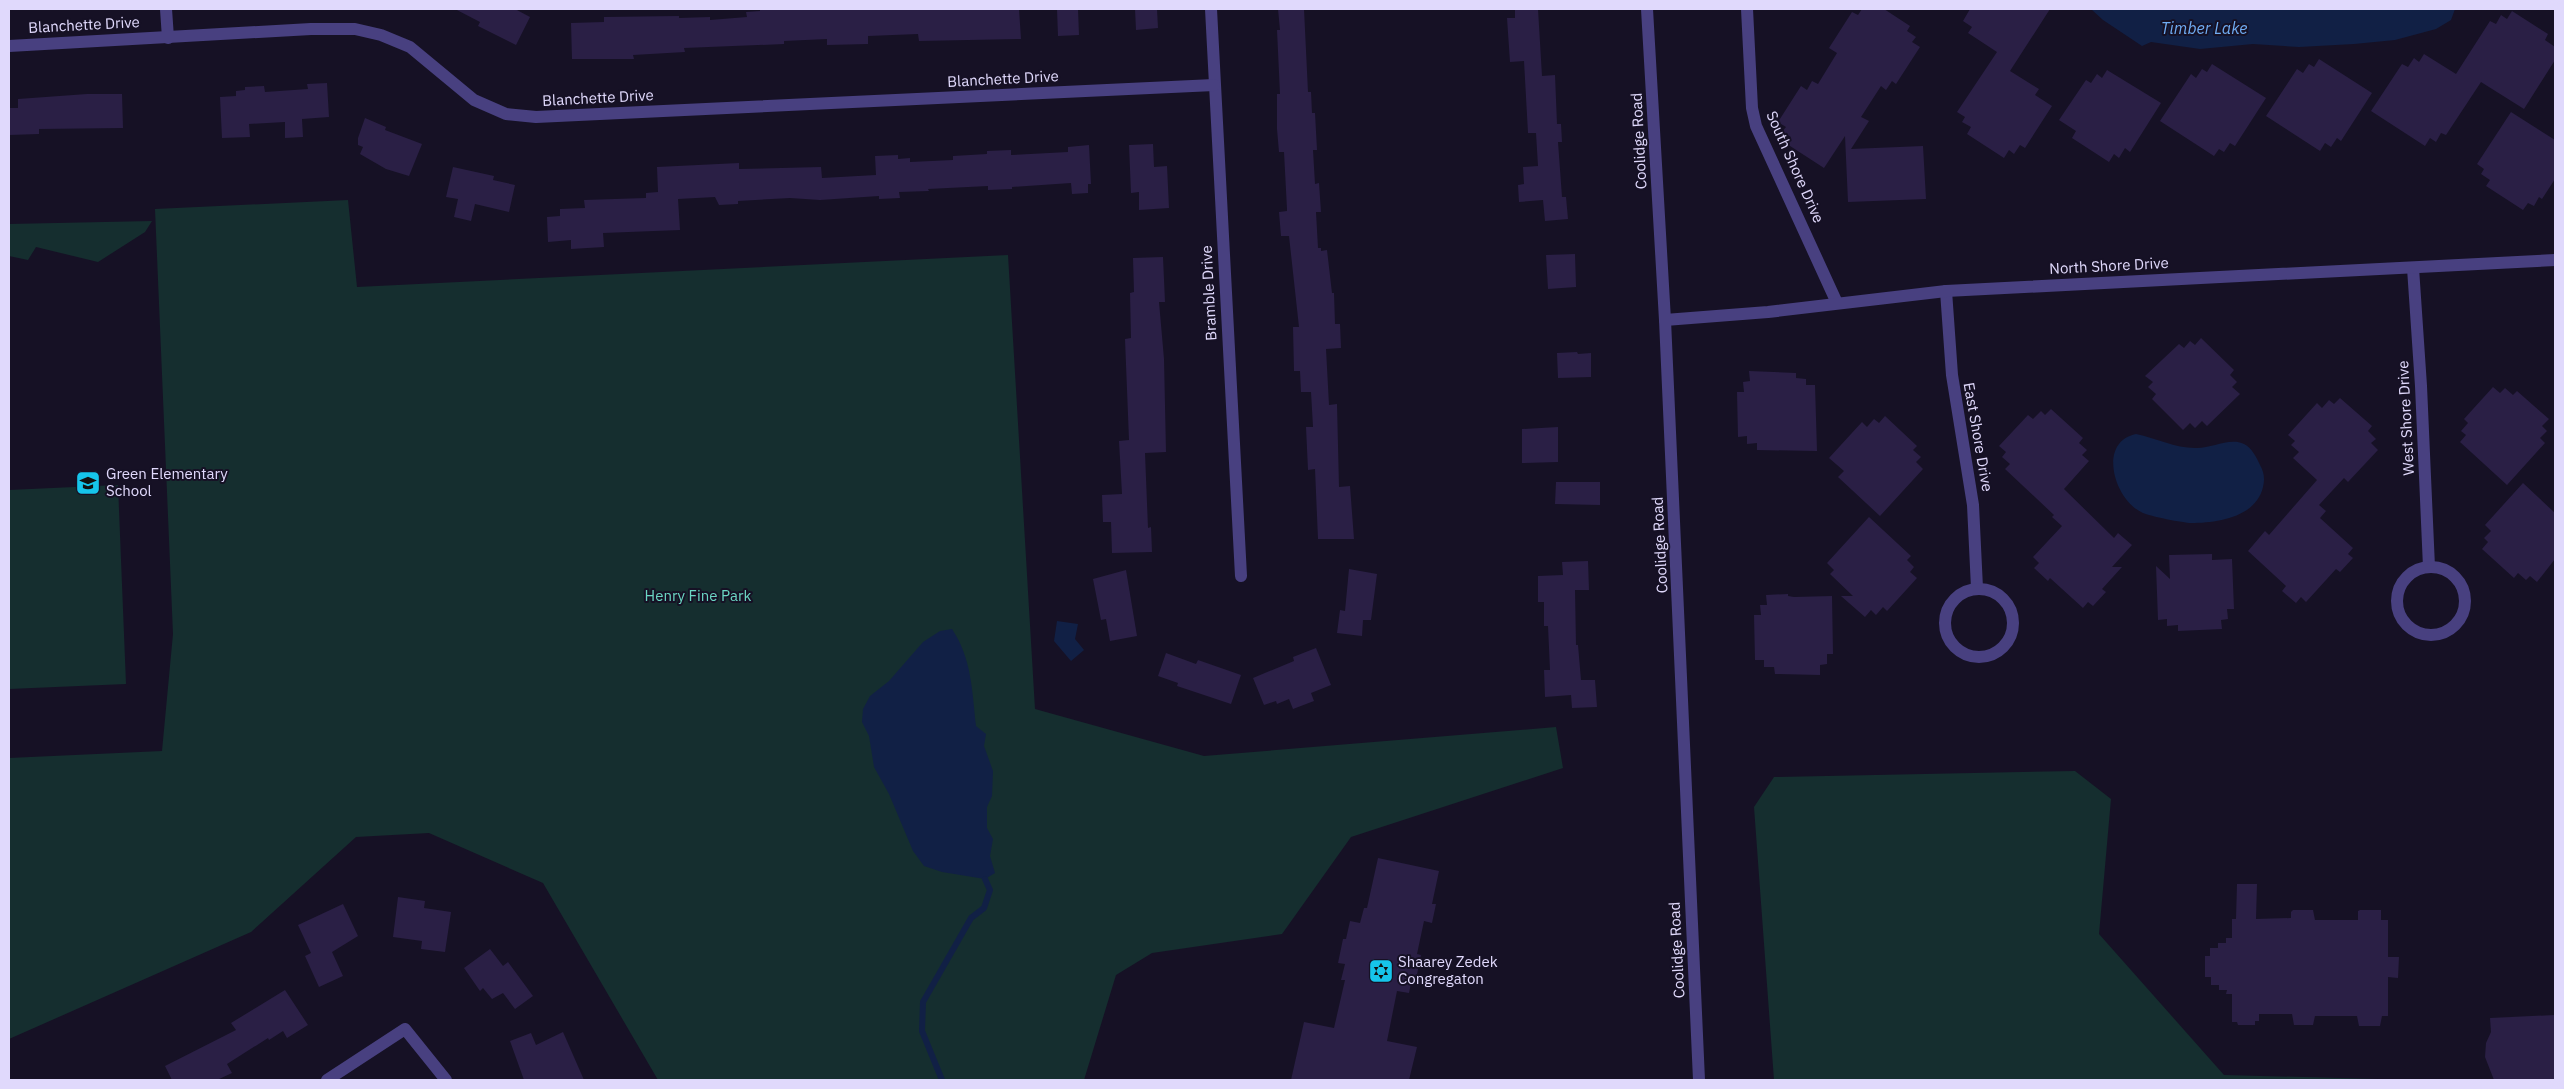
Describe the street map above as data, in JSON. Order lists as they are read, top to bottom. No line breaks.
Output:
{"streets":{"street":["Blanchette Drive","Coolidge Road","South Shore Drive","North Shore Drive","Bramble Drive","West Shore Drive","East Shore Drive"]},"crossings":[["Blanchette Drive","Bramble Drive"],["Coolidge Road","North Shore Drive"],["South Shore Drive","North Shore Drive"],["North Shore Drive","West Shore Drive"],["North Shore Drive","East Shore Drive"]],"water":["Timber Lake"],"parks":["Henry Fine Park"],"places":{"school or university":["Green Elementary School"],"synagogue":["Shaarey Zedek Congregaton"]}}
